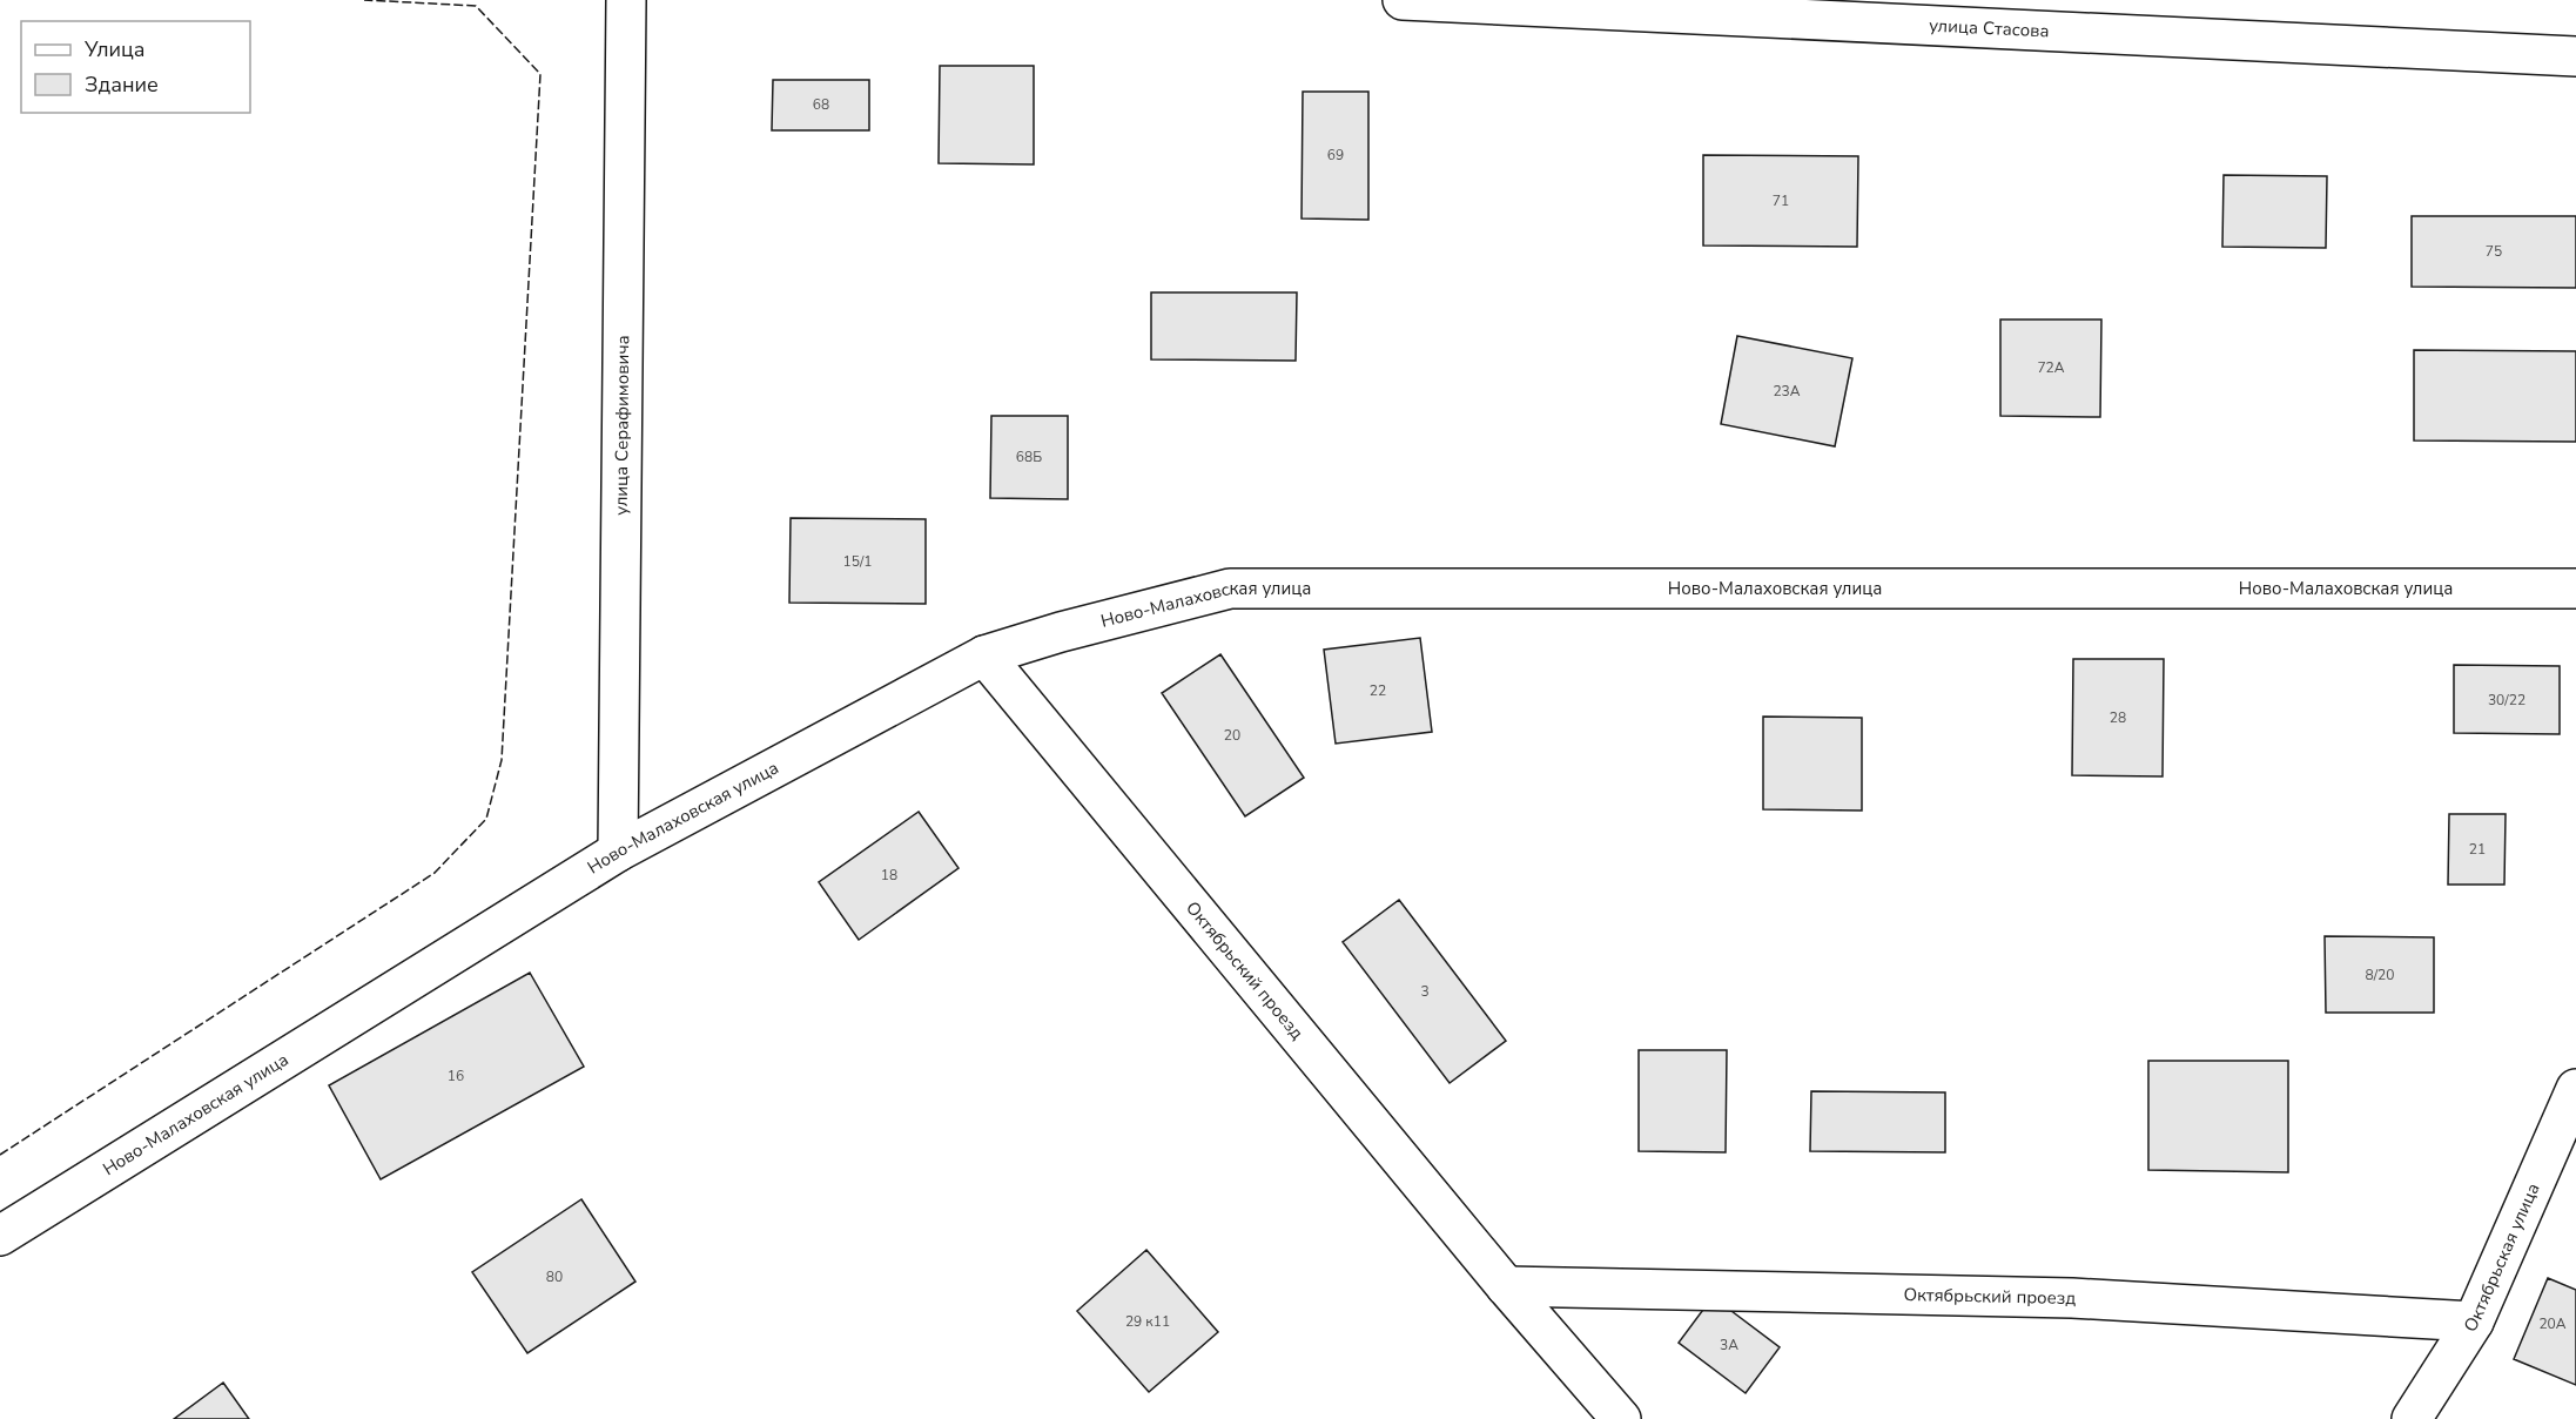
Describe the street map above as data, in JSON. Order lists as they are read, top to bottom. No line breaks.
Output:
{"streets":{"street":["улица Стасова","улица Серафимовича","Ново-Малаховская улица","Октябрьский проезд","Октябрьская улица"]},"crossings":[["улица Серафимовича","Ново-Малаховская улица"],["Ново-Малаховская улица","Октябрьский проезд"],["Октябрьский проезд","Октябрьская улица"]],"house_numbers":["68","69","71","75","72А","23А","68Б","15/1","22","30/22","28","20","21","18","8/20","3","16","80","29 к11","20А","3А"],"legend":["Улица","Здание"]}
